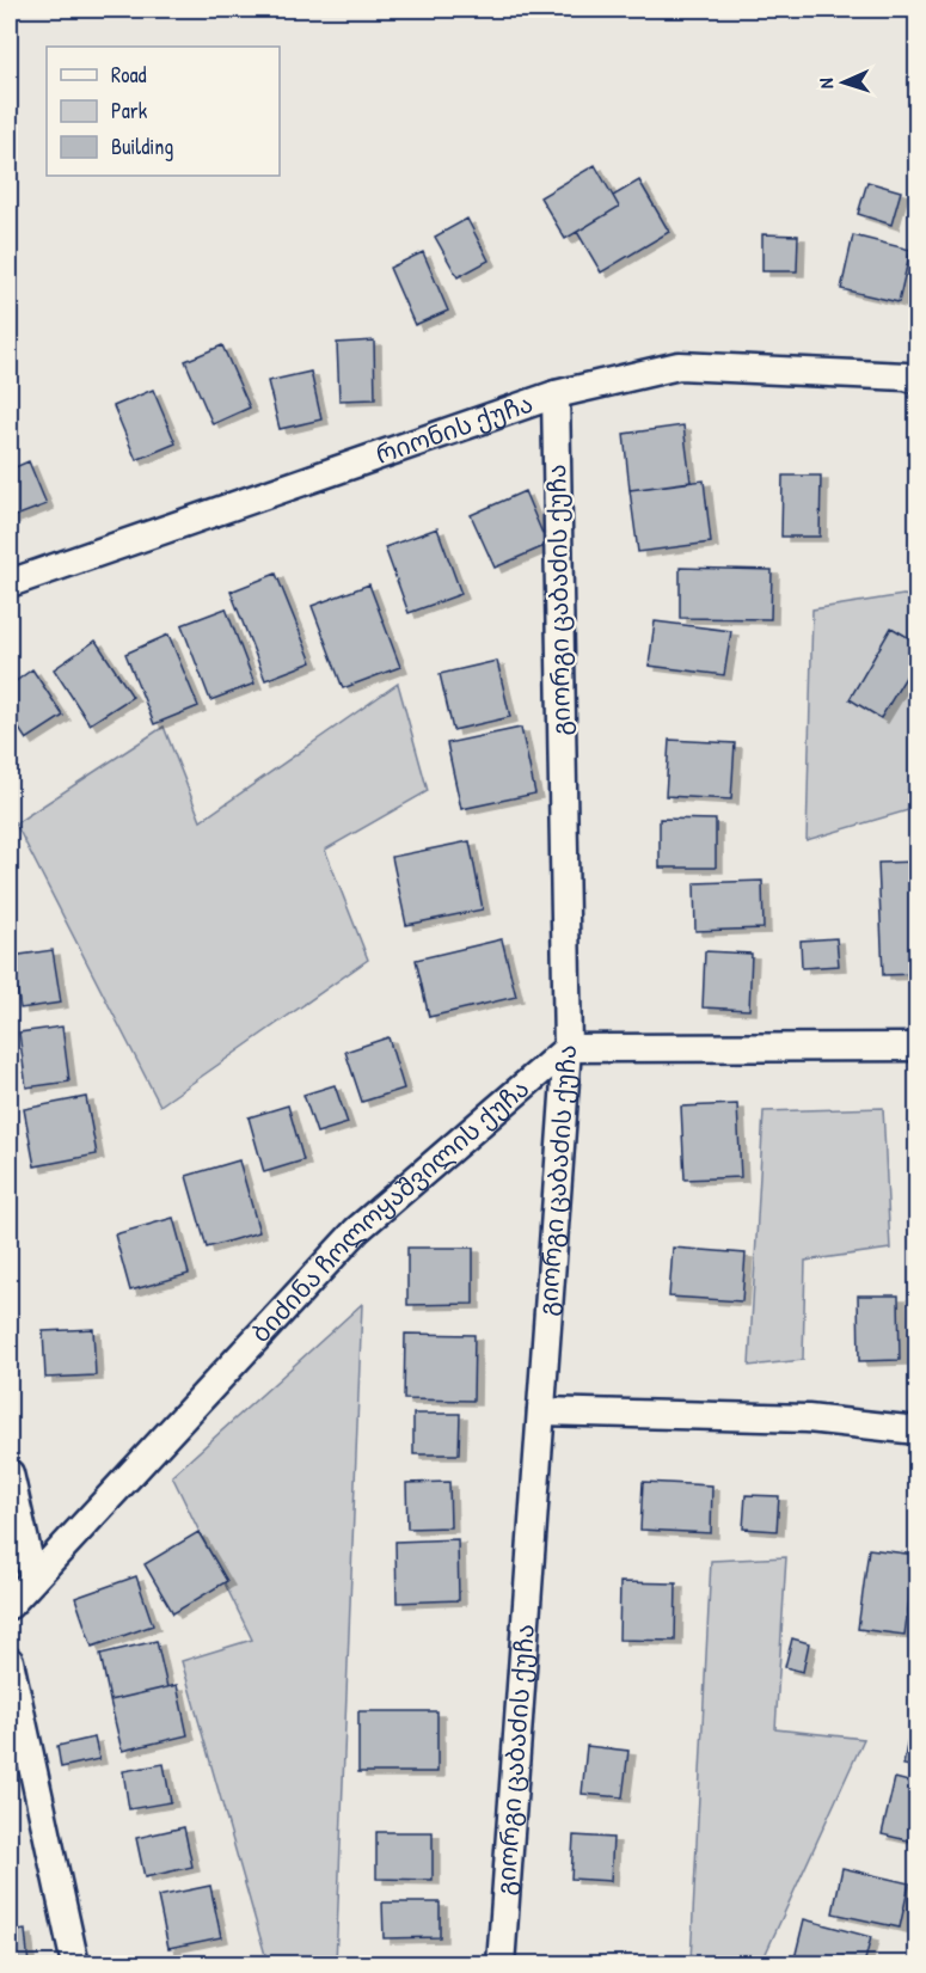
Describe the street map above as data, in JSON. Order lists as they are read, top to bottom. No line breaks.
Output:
{"streets":{"street":["რიონის ქუჩა","გიორგი ცაბაძის ქუჩა","ბიძინა ჩოლოყაშვილის ქუჩა"]},"crossings":[["რიონის ქუჩა","გიორგი ცაბაძის ქუჩა"],["გიორგი ცაბაძის ქუჩა","ბიძინა ჩოლოყაშვილის ქუჩა"]],"legend":["Road","Park","Building"],"north":"left"}
